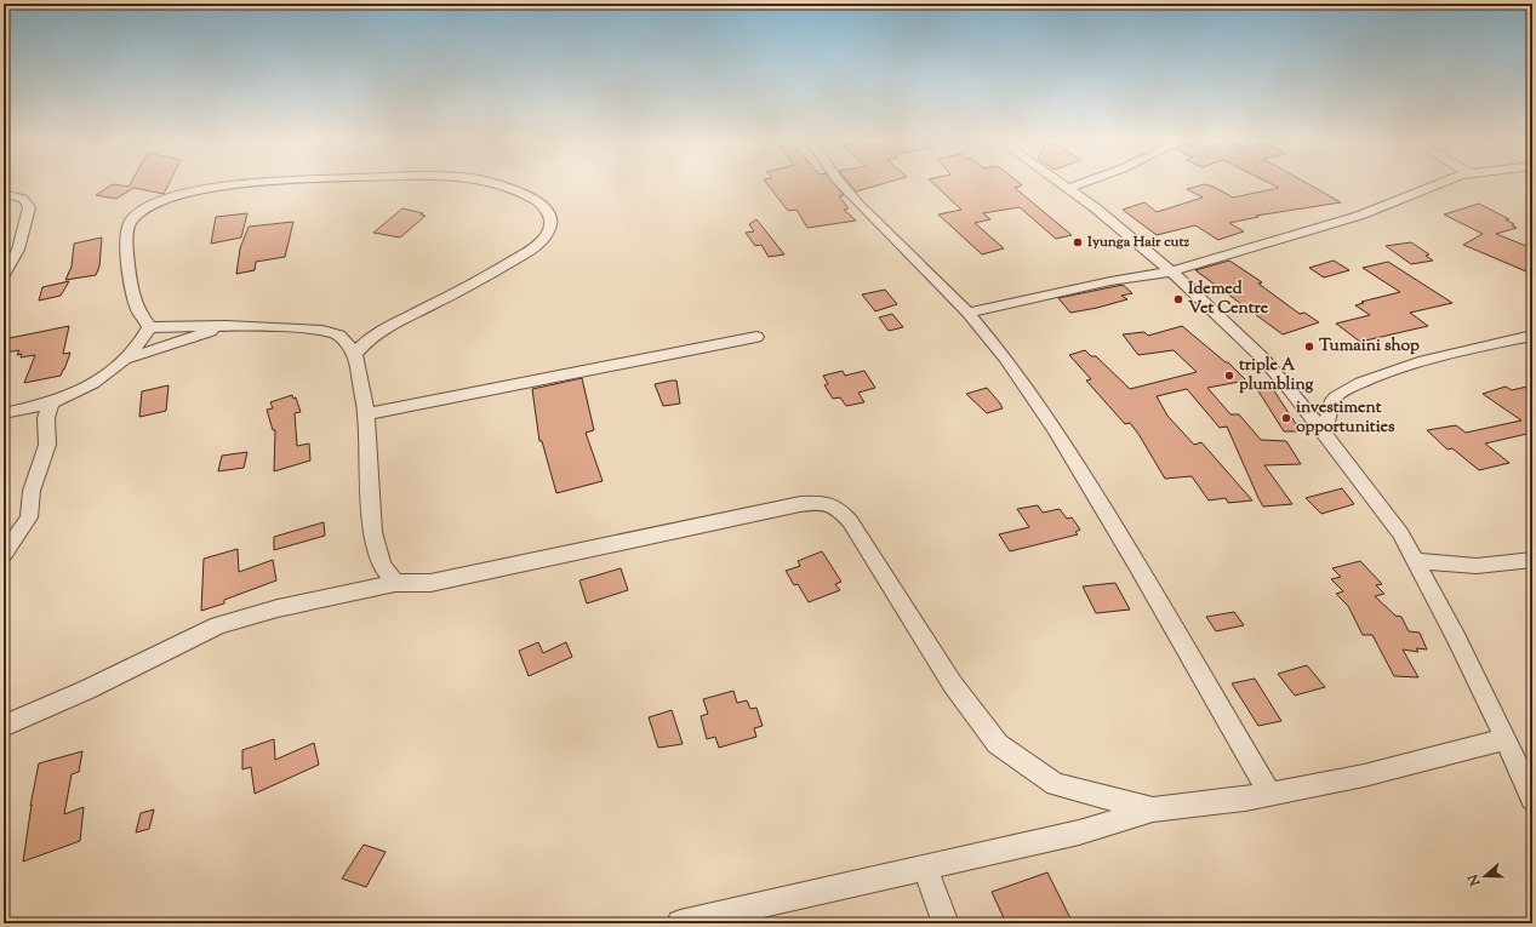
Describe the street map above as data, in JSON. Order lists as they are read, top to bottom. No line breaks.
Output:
{"places":["Iyunga Hair cutz","Idemed Vet Centre","Tumaini shop","triple A plumbling","investiment opportunities"],"north":"left"}
